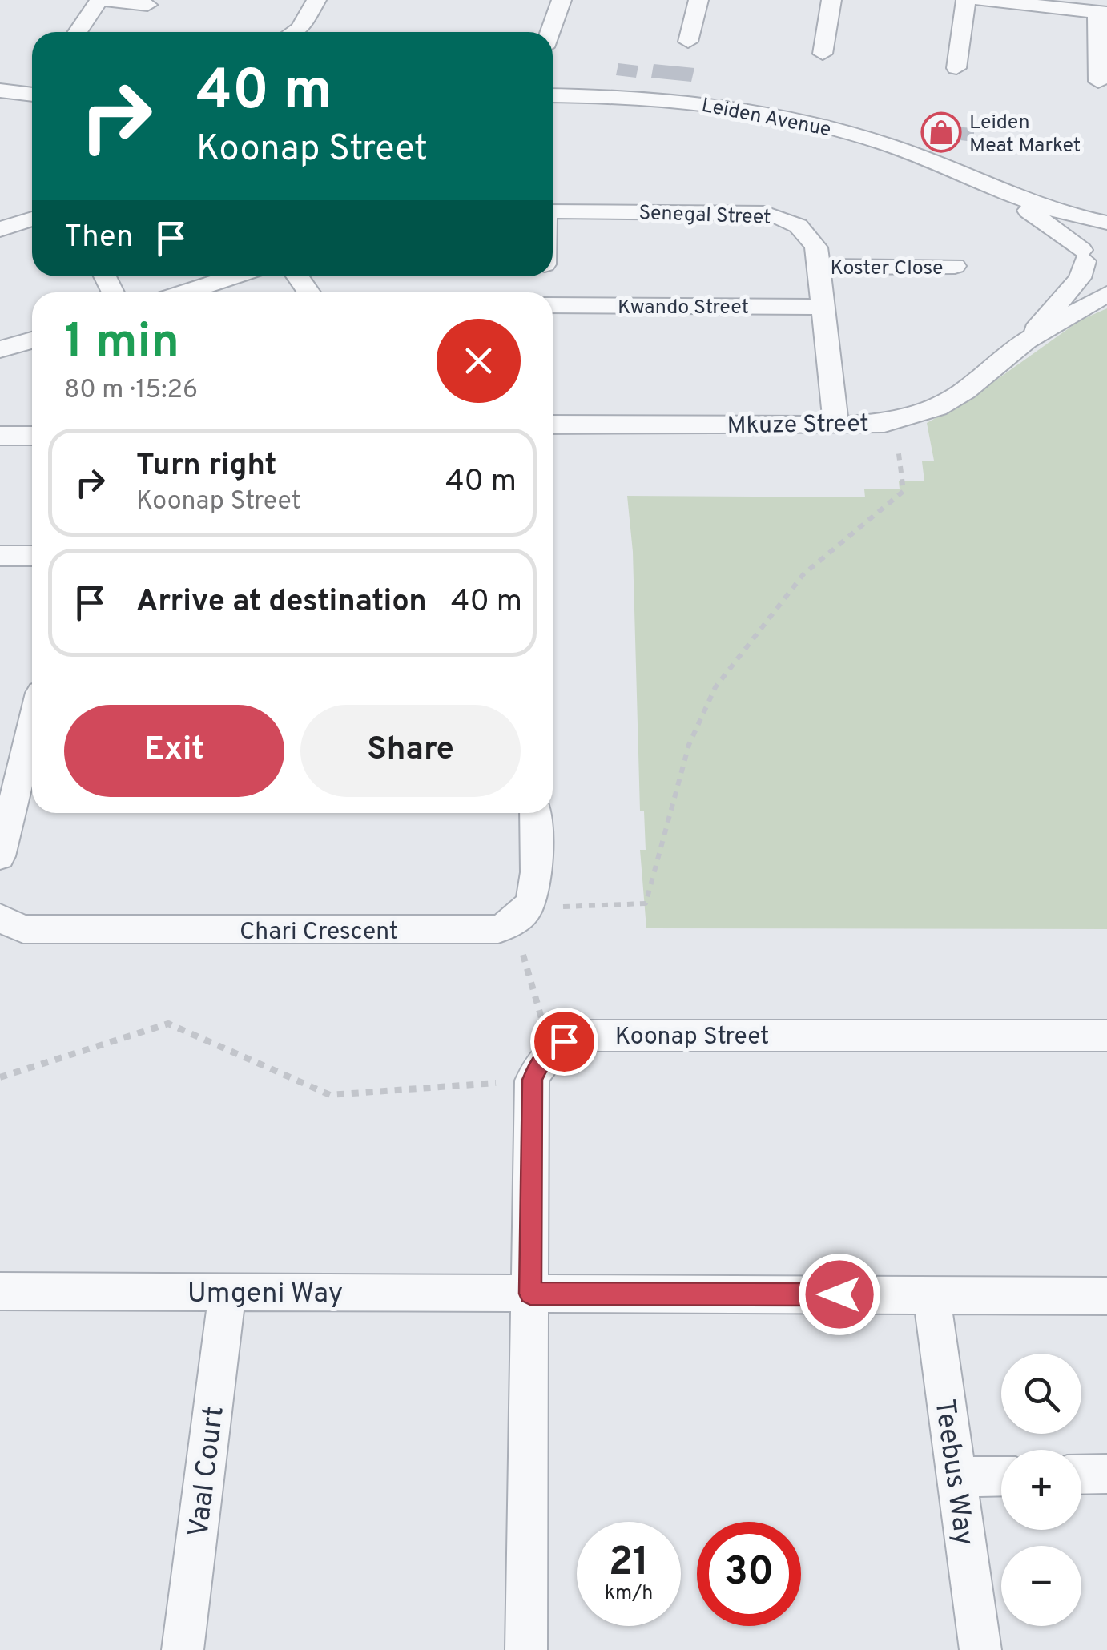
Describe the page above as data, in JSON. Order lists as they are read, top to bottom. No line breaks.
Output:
{"streets":{"street":["Leiden Avenue","Senegal Street","Koster Close","Kwando Street","Mkuze Street","Chari Crescent","Koonap Street","Umgeni Way","Vaal Court","Teebus Way"]},"crossings":[["Leiden Avenue","Mkuze Street"],["Senegal Street","Koster Close"],["Senegal Street","Kwando Street"],["Senegal Street","Mkuze Street"],["Umgeni Way","Vaal Court"],["Umgeni Way","Teebus Way"]],"places":{"shop":["Leiden Meat Market"]},"page":{"turn":["40 m","Koonap Street"],"then":"Then","heading":["1 min","80 m · 15:26"],"list":[{"name":"Turn right","note":"Koonap Street","value":"40 m"},{"name":"Arrive at destination","value":"40 m"}],"buttons":["Exit","Share"],"map_buttons":["+","−"],"speed":"21 km/h","limit":"30"}}
